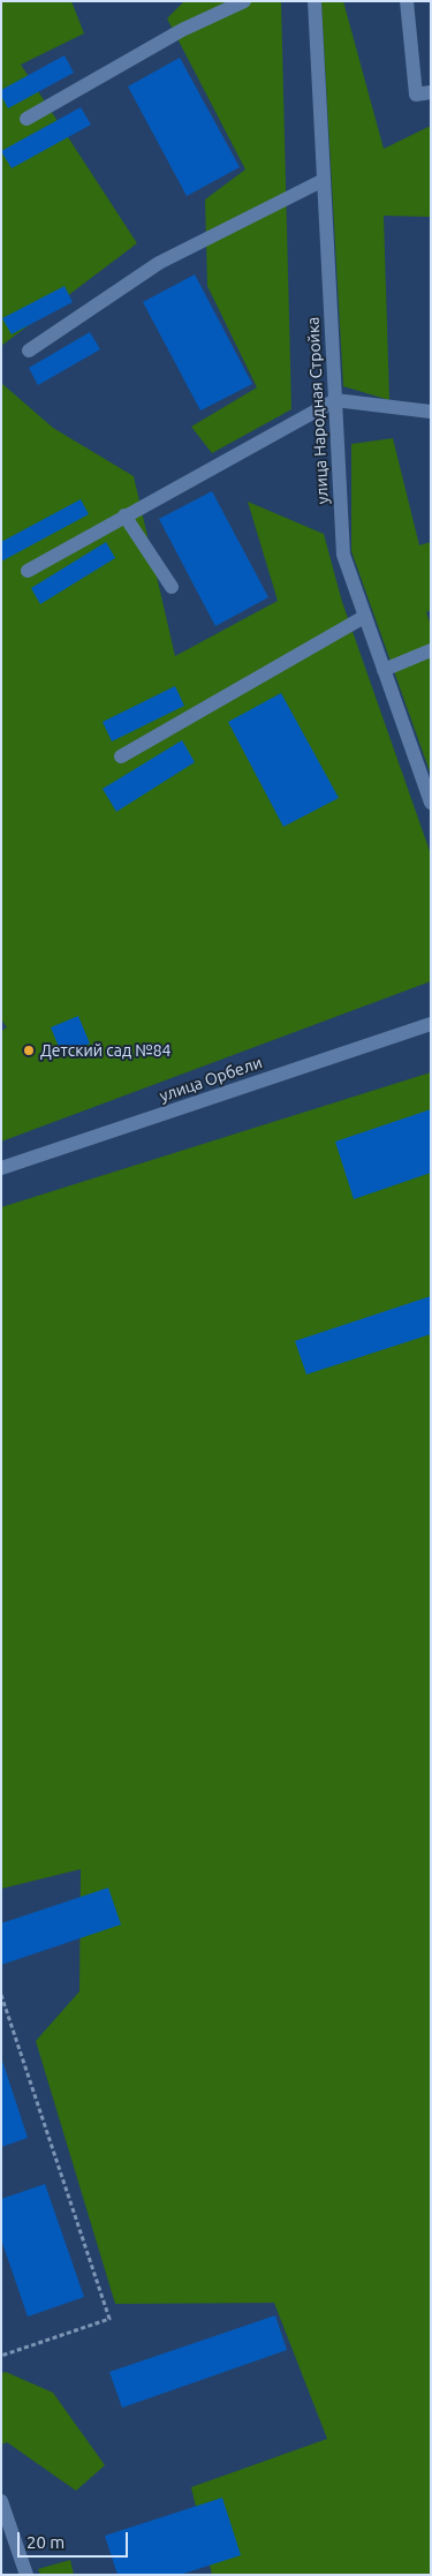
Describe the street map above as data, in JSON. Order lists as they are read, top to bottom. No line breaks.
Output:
{"streets":{"street":["улица Народная Стройка","улица Орбели"]},"places":["Детский сад №84"],"scale_bar":"20 m"}
